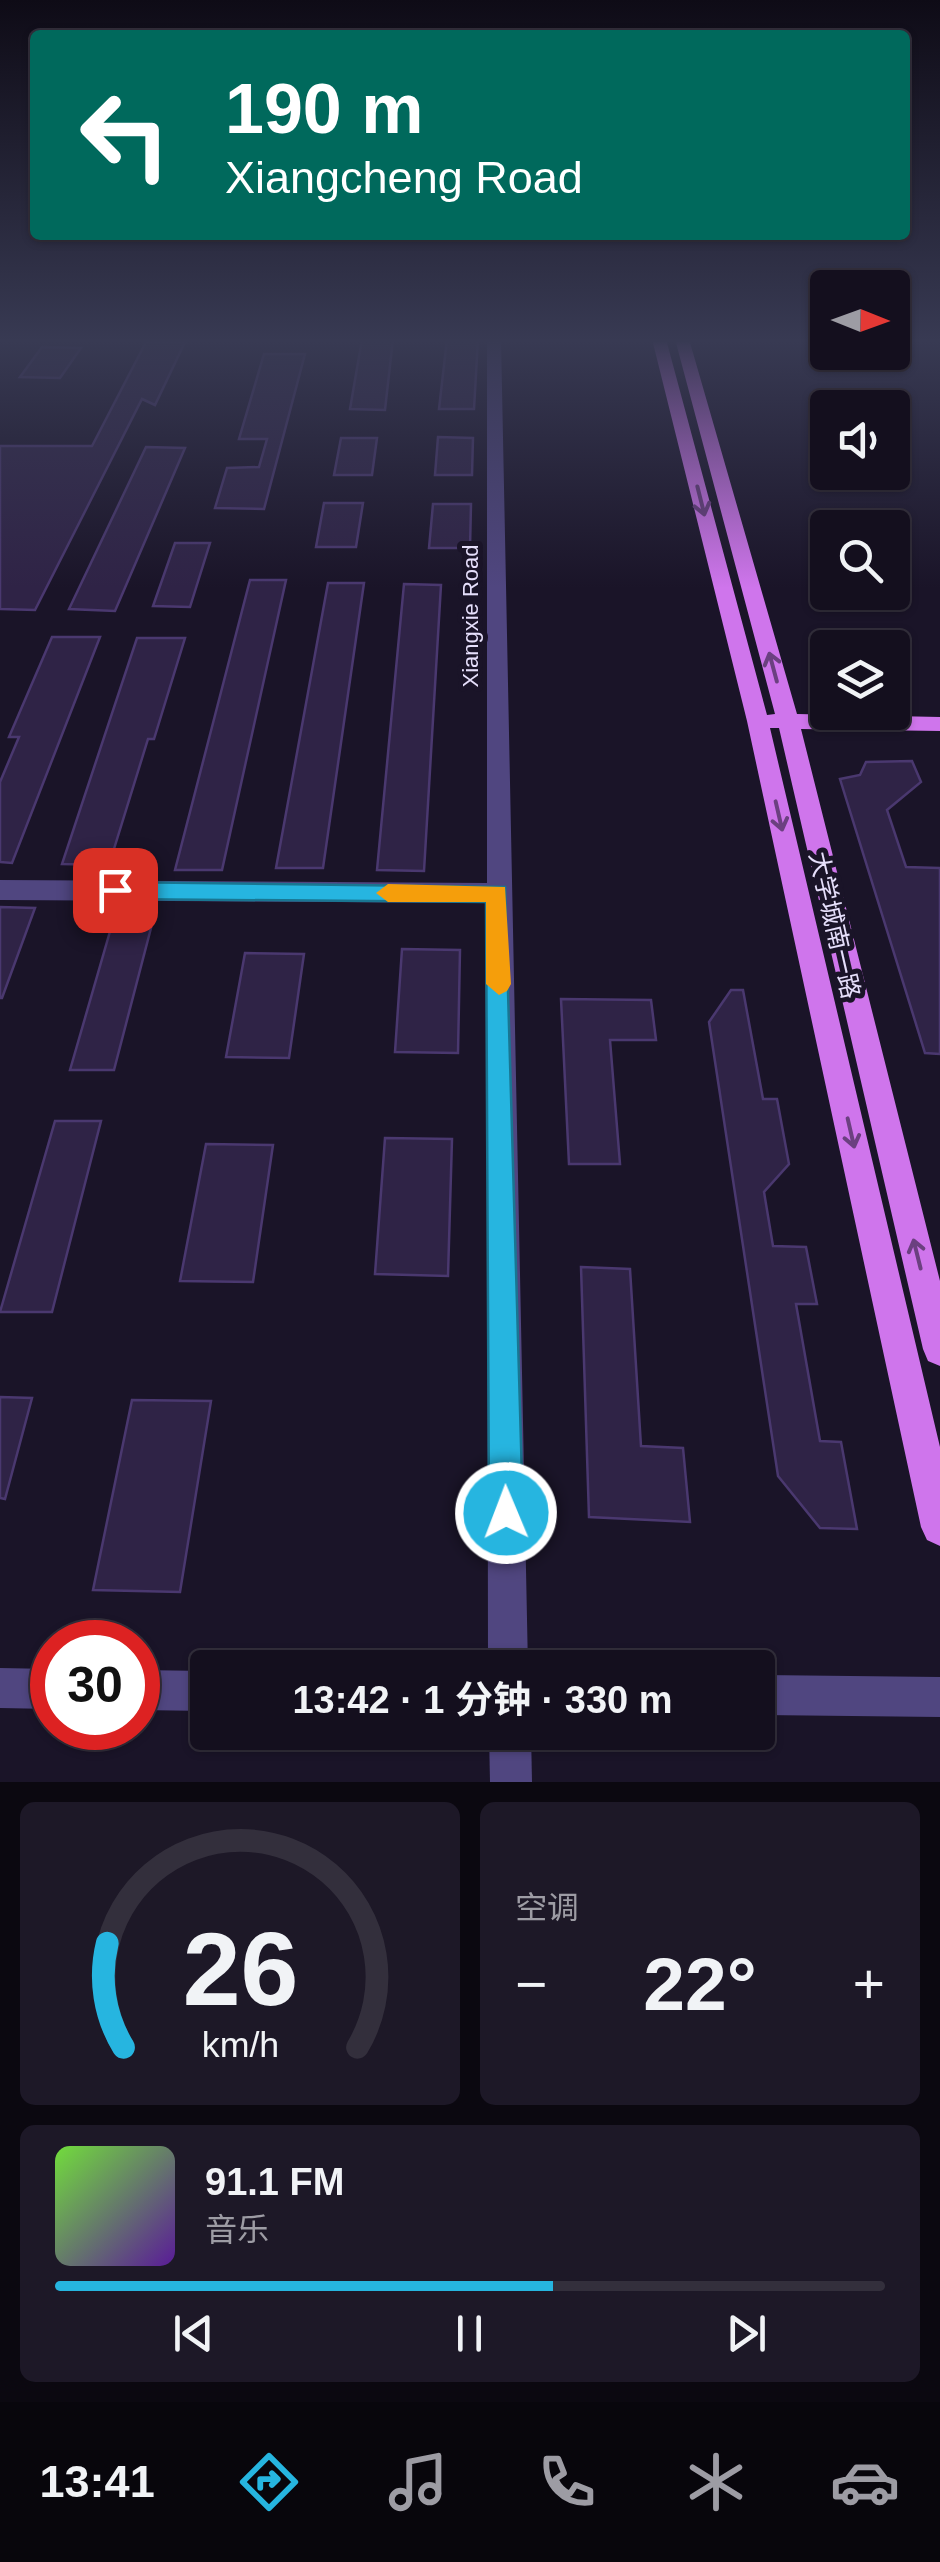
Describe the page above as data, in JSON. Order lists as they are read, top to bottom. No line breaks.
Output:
{"streets":{"main road":["大学城南一路"],"street":["Xiangxie Road"]},"north":"right","page":{"turn":["190 m","Xiangcheng Road"],"limit":"30","trip":"13:42 · 1 分钟 · 330 m","tile":"空调","heat":["−","22°","+"],"song":["91.1 FM","音乐"],"tabs":"13:41","gauge":["26","km/h"]}}
